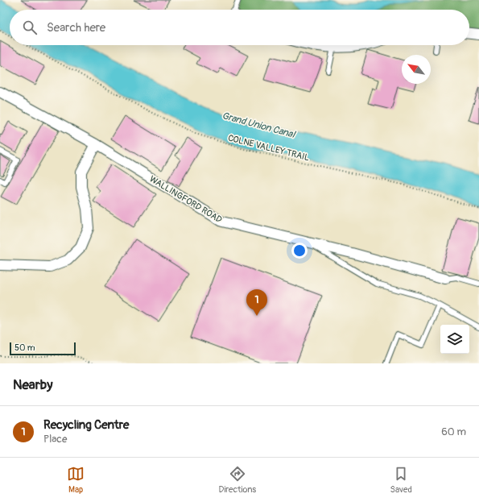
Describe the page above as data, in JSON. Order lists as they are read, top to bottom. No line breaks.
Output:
{"streets":{"street":["WALLINGFORD ROAD"],"path":["COLNE VALLEY TRAIL"]},"water":["Grand Union Canal"],"scale_bar":"50 m","north":"top left","page":{"search":"Search here","pins":"1","scale":"50 m","heading":"Nearby","list":[{"mark":"1","name":"Recycling Centre","note":"Place","value":"60 m"}],"nav":["Map","Directions","Saved"]}}
